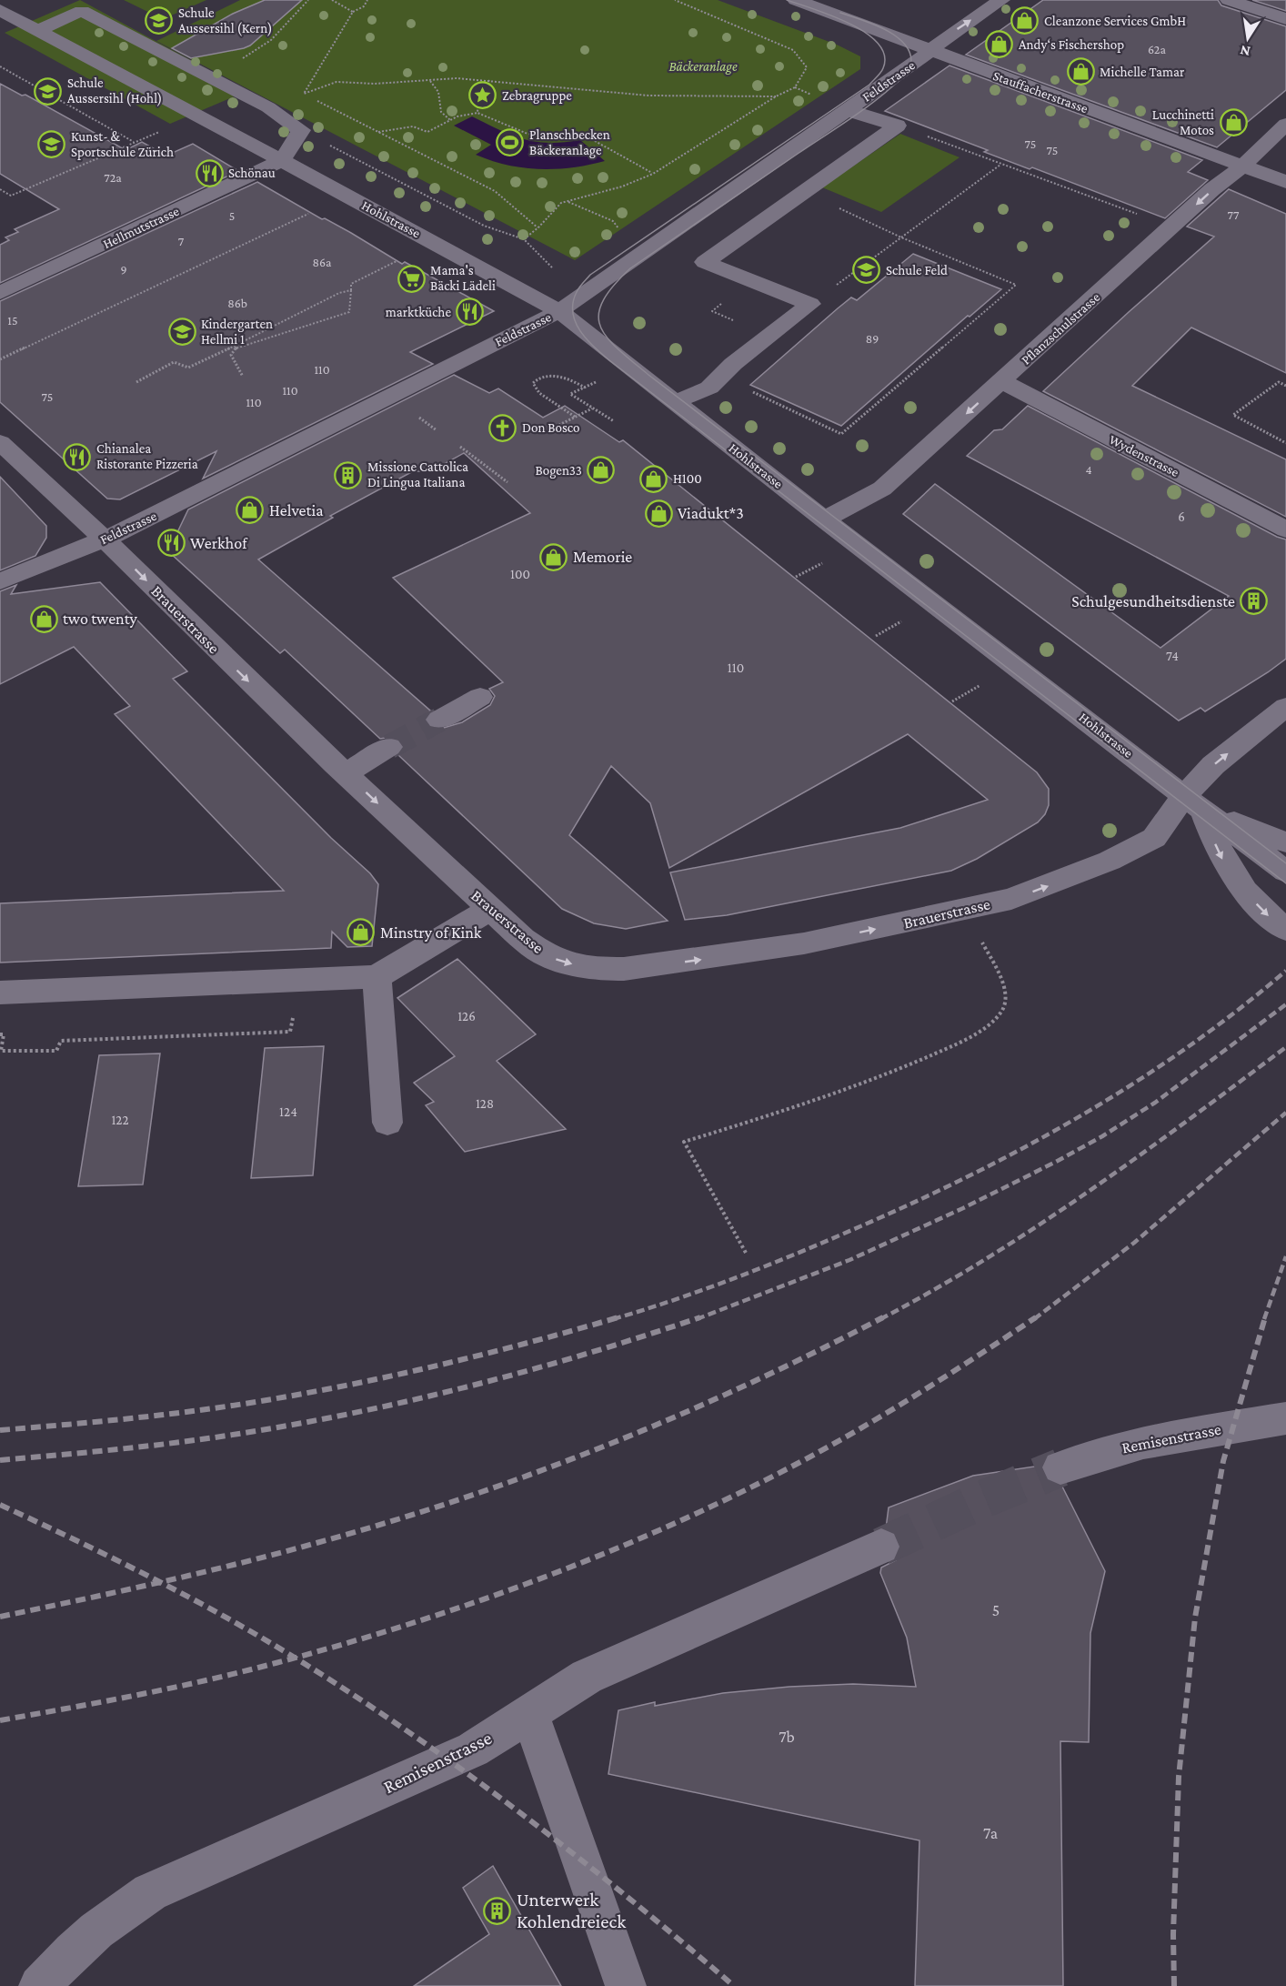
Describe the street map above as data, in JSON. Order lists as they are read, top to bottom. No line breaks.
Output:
{"streets":{"street":["Feldstrasse","Stauffacherstrasse","Hohlstrasse","Hellmutstrasse","Pflanzschulstrasse","Wydenstrasse","Brauerstrasse","Remisenstrasse"]},"crossings":[["Feldstrasse","Stauffacherstrasse"],["Feldstrasse","Hohlstrasse"],["Feldstrasse","Brauerstrasse"],["Stauffacherstrasse","Pflanzschulstrasse"],["Hohlstrasse","Hellmutstrasse"],["Hohlstrasse","Pflanzschulstrasse"],["Hohlstrasse","Brauerstrasse"],["Pflanzschulstrasse","Wydenstrasse"]],"one_way":["Brauerstrasse"],"parks":["Bäckeranlage"],"places":{"school or university":["Schule Aussersihl (Kern)","Schule Aussersihl (Hohl)","Kunst- & Sportschule Zürich","Schule Feld","Kindergarten Hellmi 1"],"shop":["Cleanzone Services GmbH","Andy‘s Fischershop","Michelle Tamar","Lucchinetti Motos","Bogen33","H100","Helvetia","Viadukt*3","Memorie","two twenty","Minstry of Kink"],"place":["Zebragruppe"],"sports":["Planschbecken Bäckeranlage"],"restaurant":["Schönau","marktküche","Chianalea Ristorante Pizzeria","Werkhof"],"supermarket":["Mama's Bäcki Lädeli"],"church":["Don Bosco"],"building":["Missione Cattolica Di Lingua Italiana","Schulgesundheitsdienste","Unterwerk Kohlendreieck"]},"house_numbers":["62a","75","75","72a","77","5","7","86a","9","86b","15","89","110","110","75","110","4","6","100","74","110","126","128","124","122","5","7b","7a"],"north":"bottom"}
